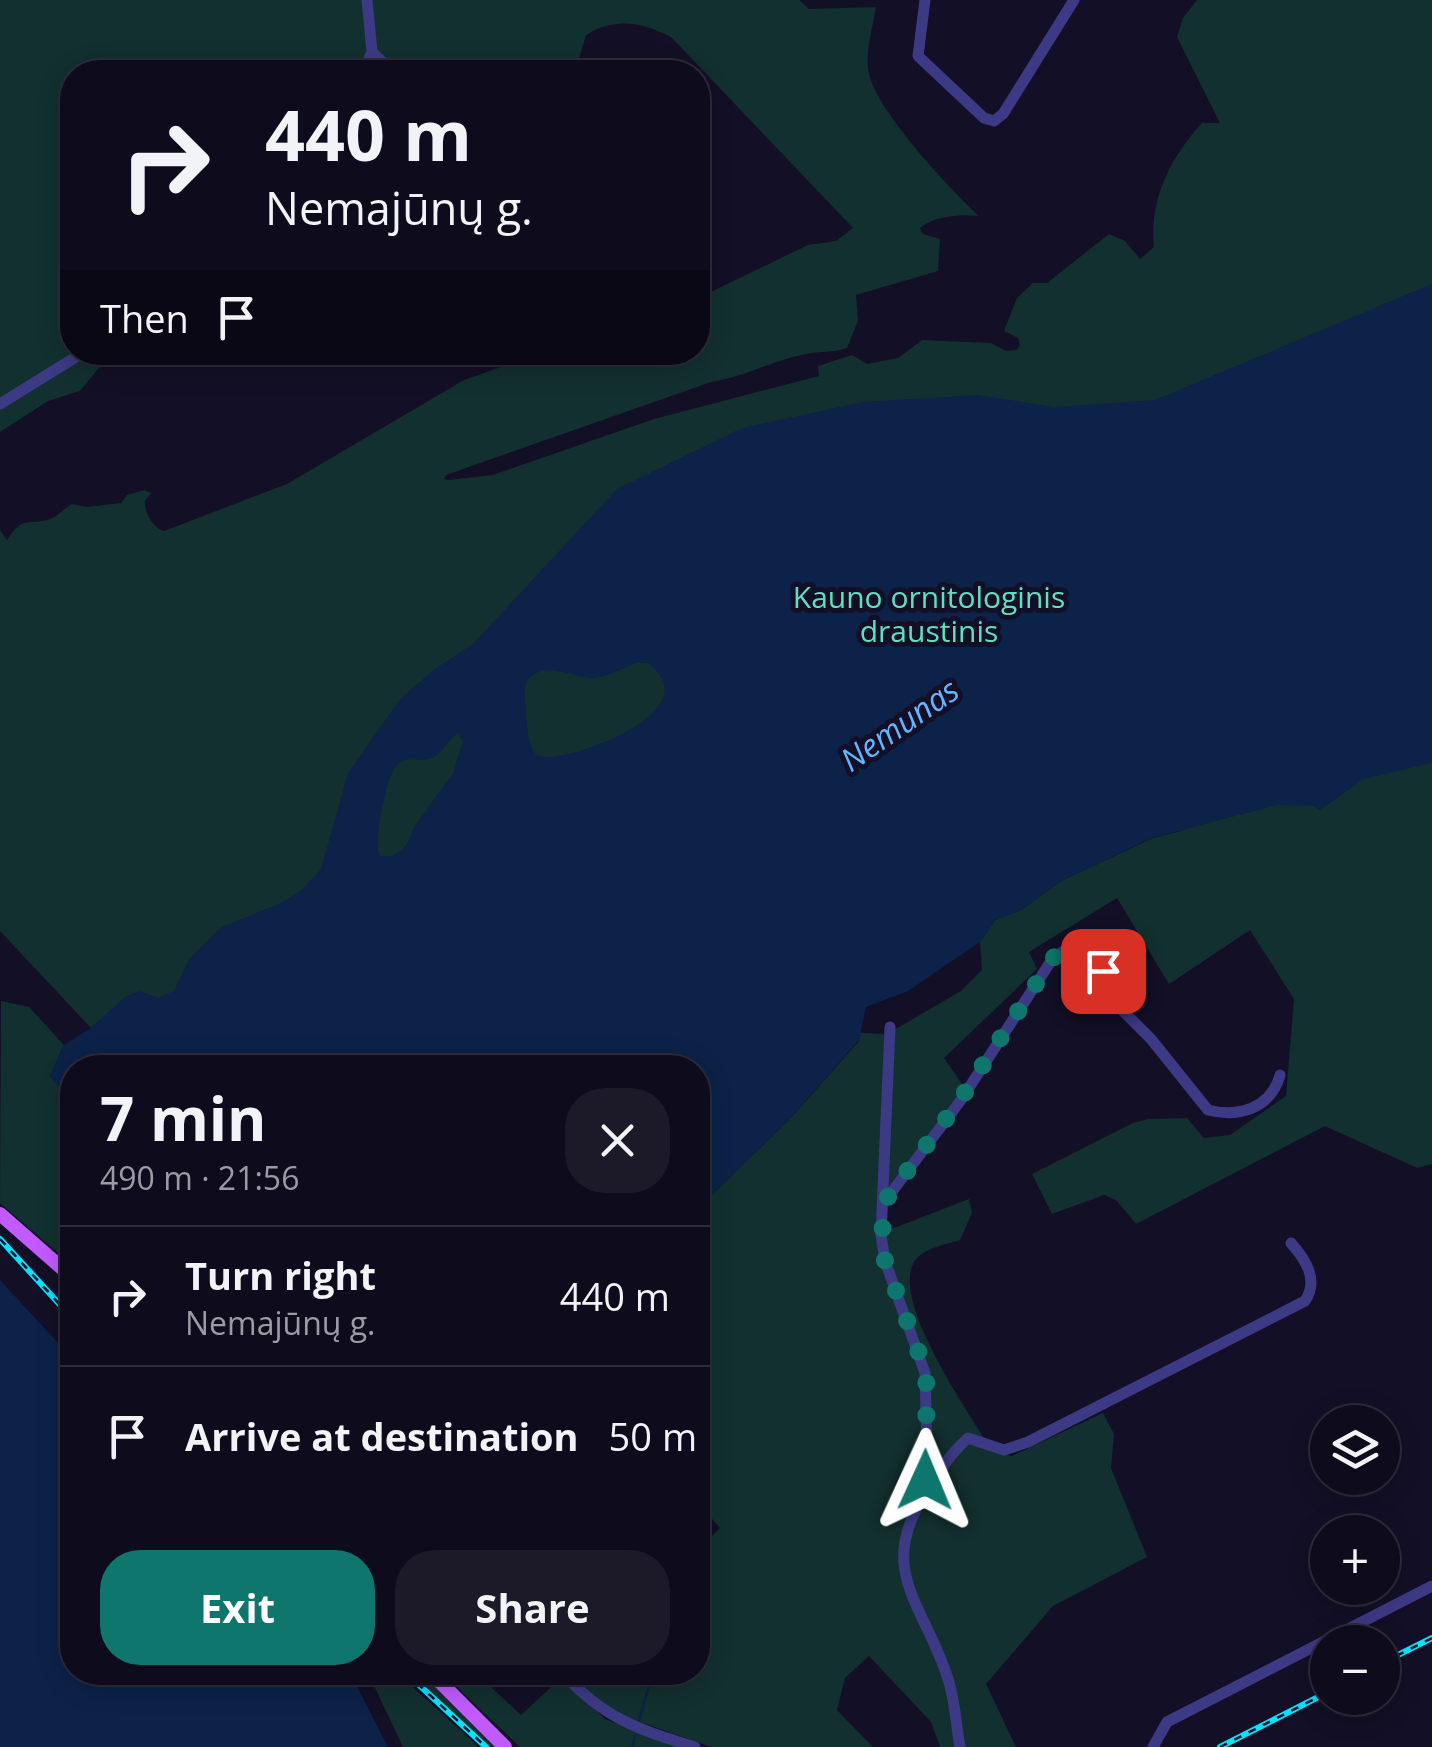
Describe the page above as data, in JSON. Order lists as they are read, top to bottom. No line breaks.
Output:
{"water":["Nemunas"],"parks":["Kauno ornitologinis draustinis"],"page":{"turn":["440 m","Nemajūnų g."],"then":"Then","heading":["7 min","490 m · 21:56"],"list":[{"name":"Turn right","note":"Nemajūnų g.","value":"440 m"},{"name":"Arrive at destination","value":"50 m"}],"map_buttons":["+","−"],"buttons":["Exit","Share"]}}
